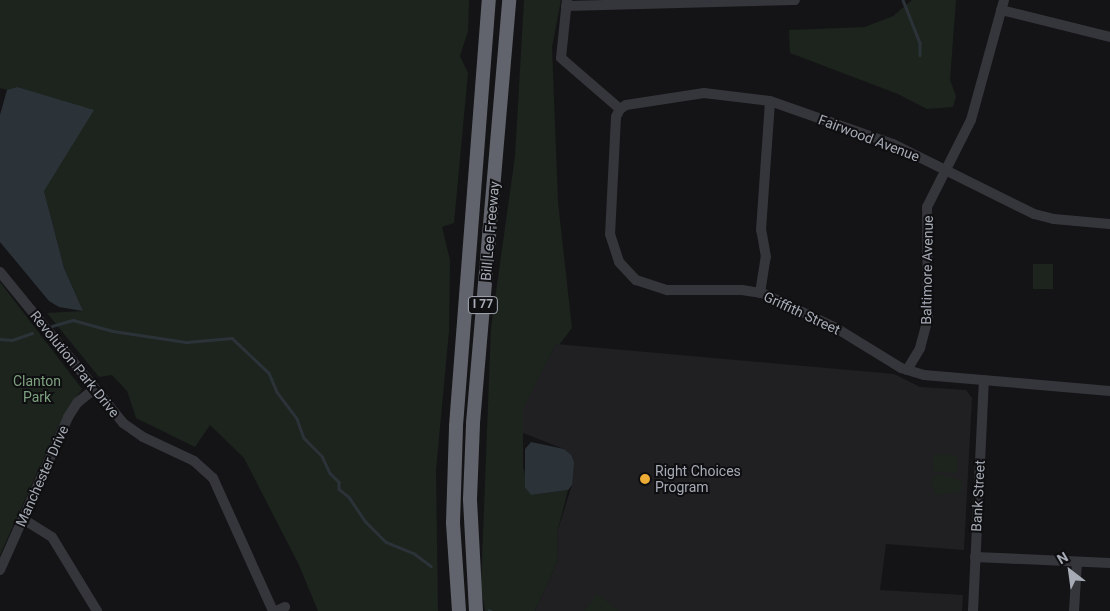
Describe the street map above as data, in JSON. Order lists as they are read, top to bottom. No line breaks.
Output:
{"streets":{"highway":["Bill Lee Freeway","I 77"],"street":["Fairwood Avenue","Baltimore Avenue","Griffith Street","Revolution Park Drive","Manchester Drive","Bank Street"]},"crossings":[["Fairwood Avenue","Baltimore Avenue"],["Fairwood Avenue","Griffith Street"],["Baltimore Avenue","Griffith Street"],["Griffith Street","Bank Street"],["Revolution Park Drive","Manchester Drive"]],"parks":["Clanton Park"],"places":["Right Choices Program"],"north":"top left"}
